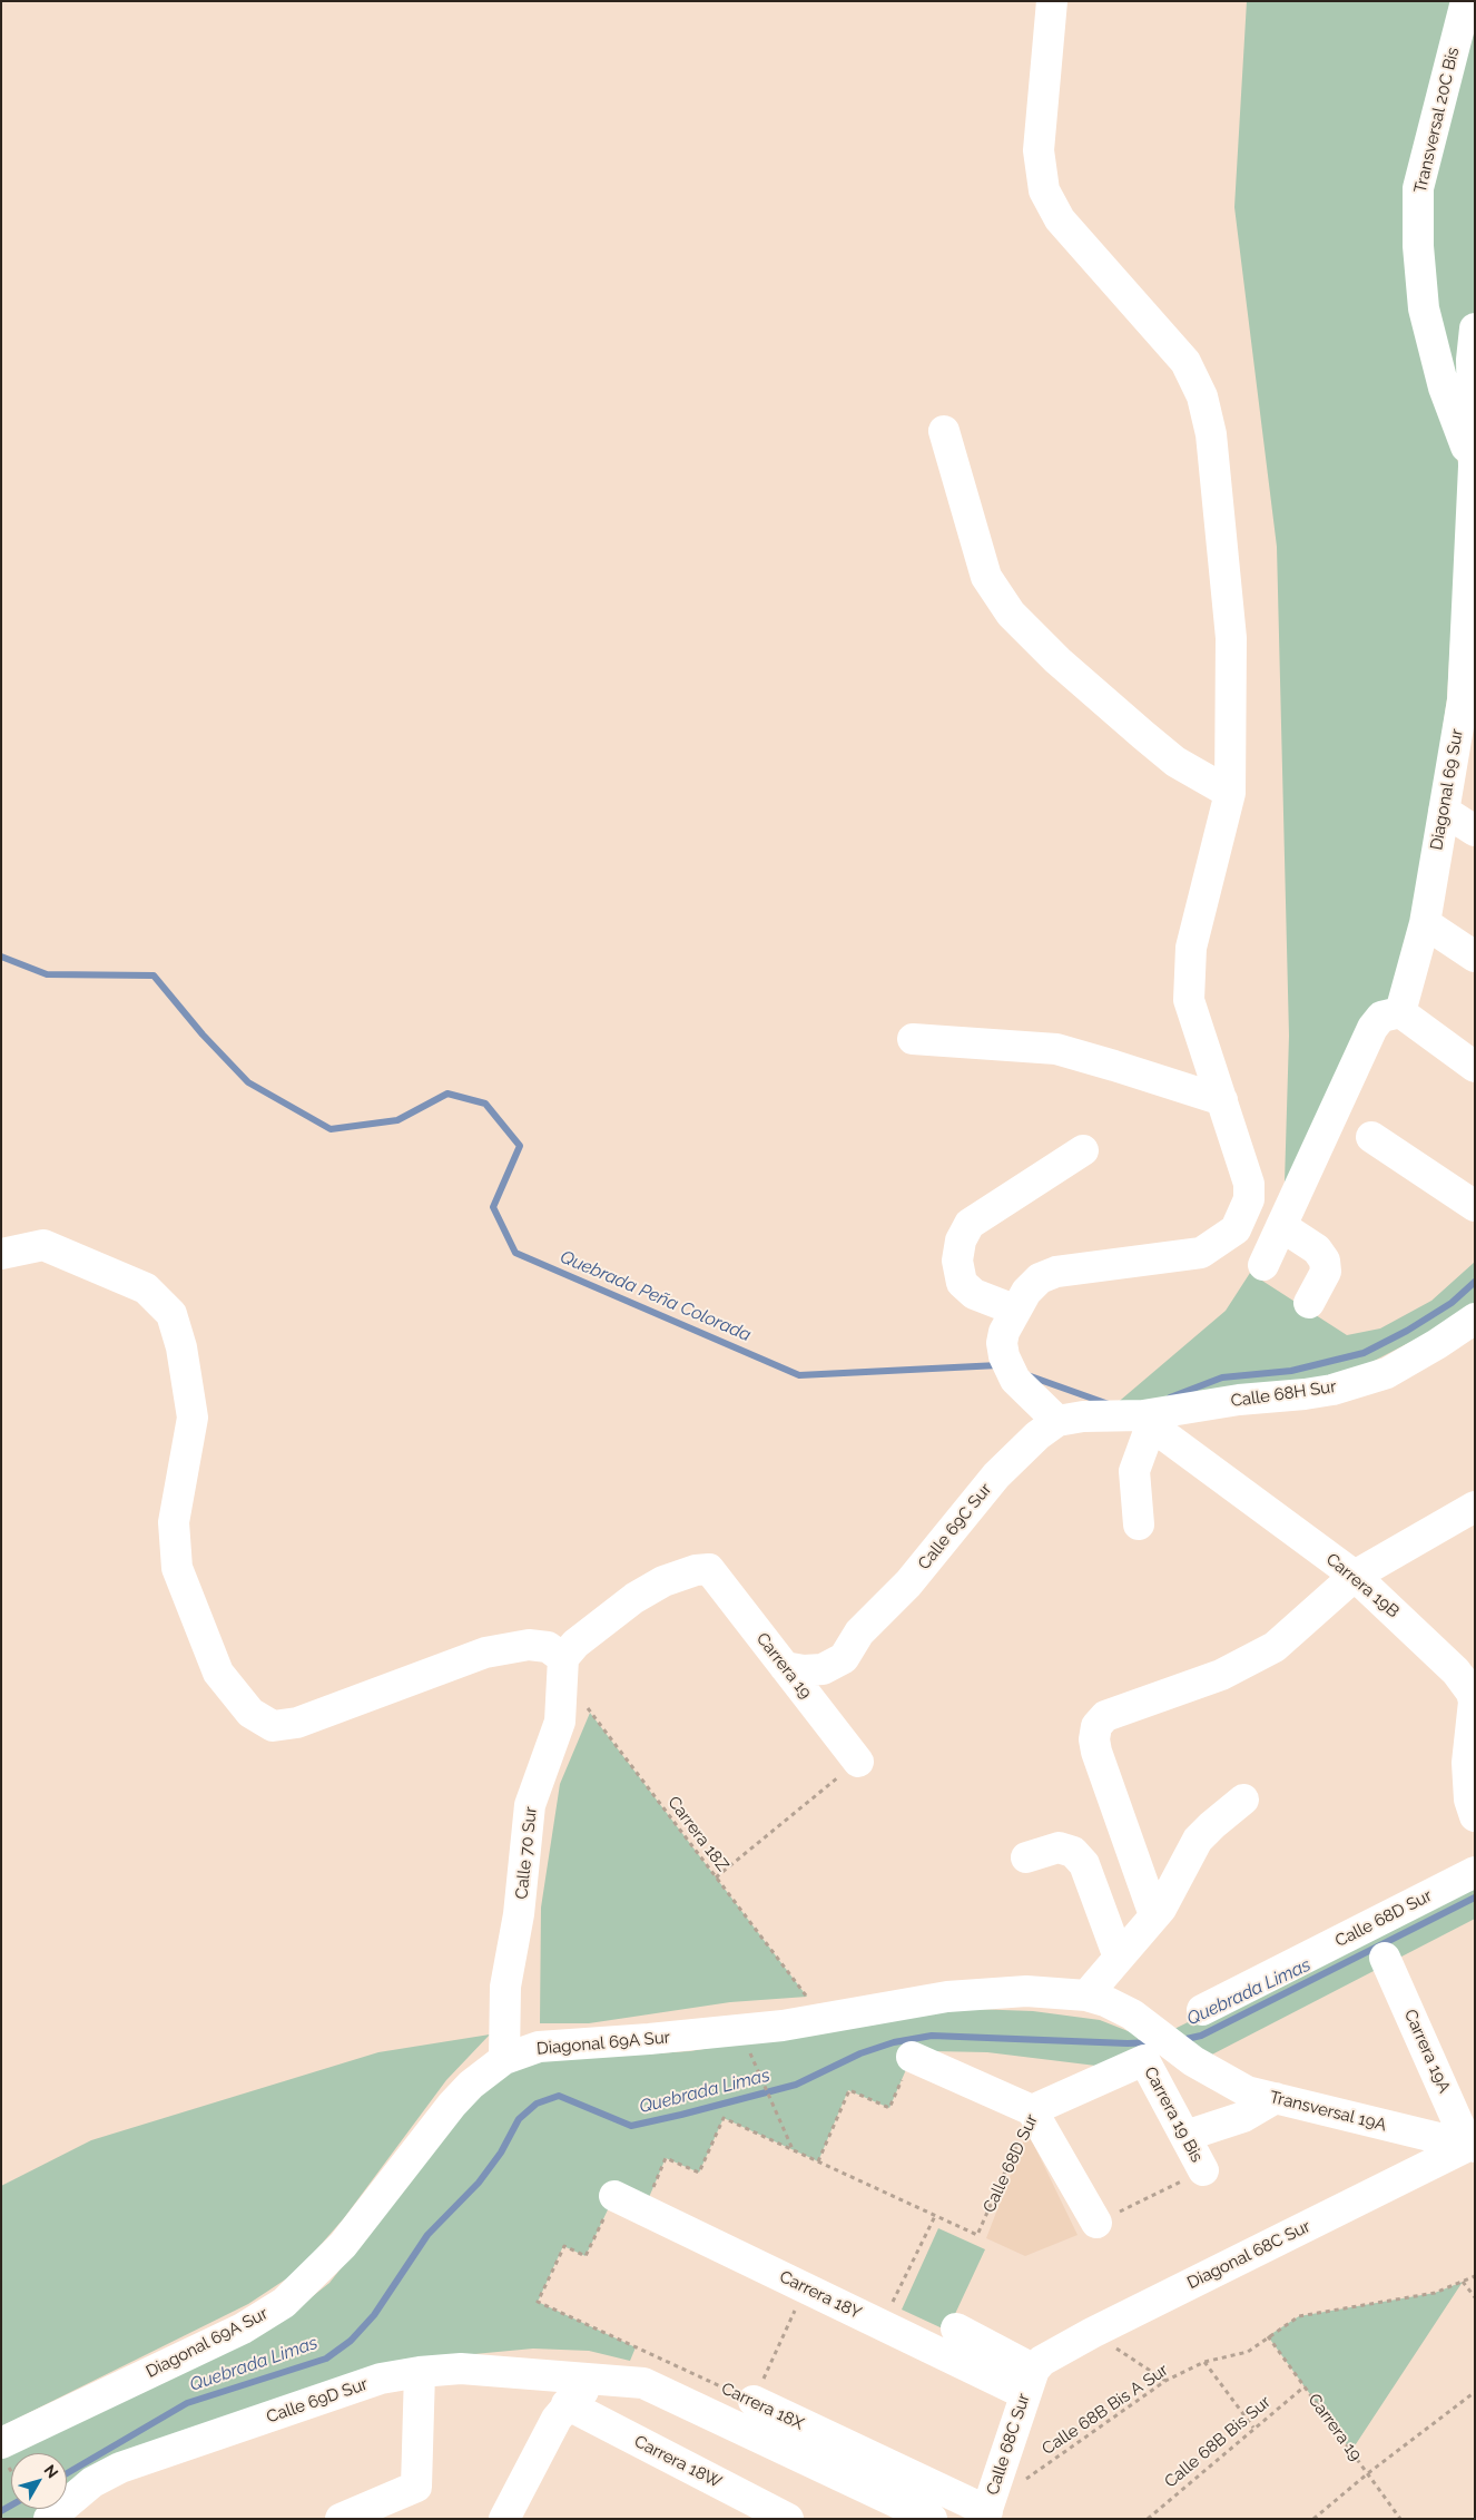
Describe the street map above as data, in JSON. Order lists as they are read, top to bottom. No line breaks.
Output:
{"streets":{"street":["Transversal 20C Bis","Diagonal 69 Sur","Calle 68H Sur","Calle 69C Sur","Carrera 19B","Carrera 19","Calle 70 Sur","Calle 68D Sur","Diagonal 69A Sur","Carrera 19A","Transversal 19A","Carrera 19 Bis","Diagonal 68C Sur","Carrera 18Y","Calle 69D Sur","Carrera 18X","Calle 68C Sur","Carrera 18W"],"path":["Carrera 18Z","Calle 68B Bis A Sur","Calle 68B Bis Sur"]},"crossings":[["Transversal 20C Bis","Diagonal 69 Sur"],["Calle 68H Sur","Calle 69C Sur"],["Calle 68H Sur","Carrera 19B"],["Calle 69C Sur","Carrera 19B"],["Calle 69C Sur","Carrera 19"],["Carrera 19","Calle 70 Sur"],["Carrera 19","Calle 68B Bis A Sur"],["Carrera 19","Calle 68B Bis Sur"],["Carrera 18Z","Diagonal 69A Sur"],["Calle 70 Sur","Diagonal 69A Sur"],["Calle 68D Sur","Carrera 19 Bis"],["Diagonal 69A Sur","Transversal 19A"],["Carrera 19A","Transversal 19A"],["Carrera 19A","Diagonal 68C Sur"],["Transversal 19A","Diagonal 68C Sur"],["Diagonal 68C Sur","Carrera 18Y"],["Diagonal 68C Sur","Calle 68C Sur"],["Carrera 18Y","Carrera 18X"],["Carrera 18Y","Calle 68C Sur"],["Calle 69D Sur","Carrera 18X"],["Carrera 18X","Calle 68C Sur"]],"water":["Quebrada Peña Colorada","Quebrada Limas"],"north":"top right"}
